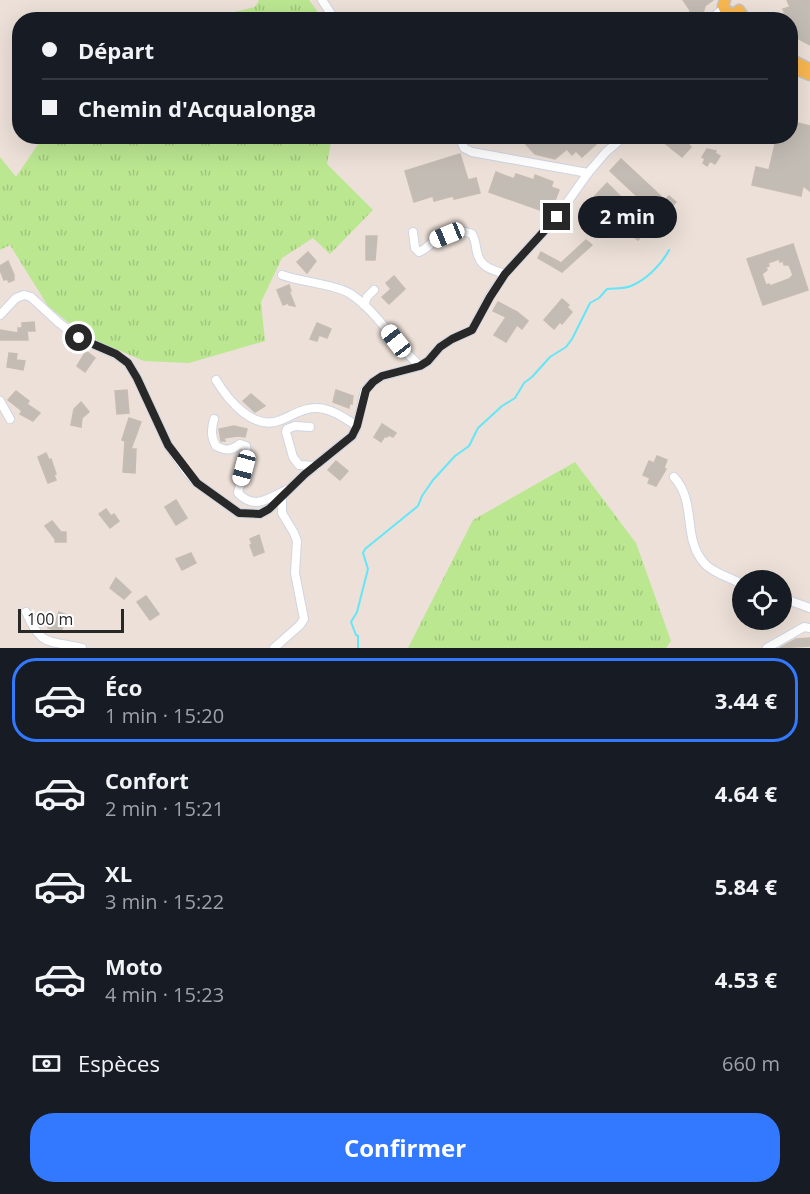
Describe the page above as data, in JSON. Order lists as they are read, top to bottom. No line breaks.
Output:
{"scale_bar":"100 m","page":{"banner":["Départ","Chemin d'Acqualonga"],"bubble":"2 min","scale":"100 m","list":[{"name":"Éco","note":"1 min · 15:20","value":"3.44 €"},{"name":"Confort","note":"2 min · 15:21","value":"4.64 €"},{"name":"XL","note":"3 min · 15:22","value":"5.84 €"},{"name":"Moto","note":"4 min · 15:23","value":"4.53 €"}],"pay":["Espèces","660 m"],"buttons":"Confirmer"}}
